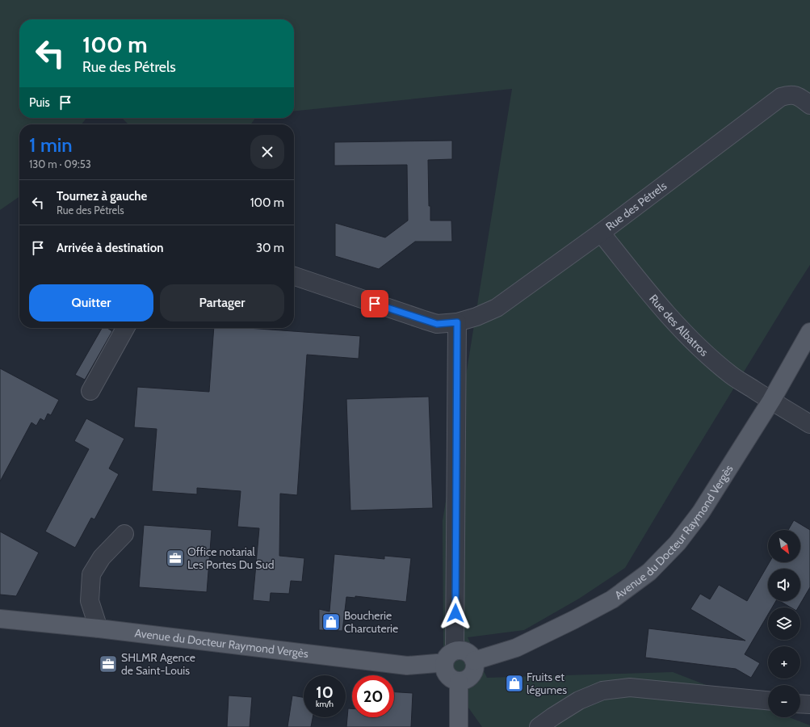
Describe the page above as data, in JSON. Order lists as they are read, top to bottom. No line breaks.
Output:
{"streets":{"main road":["Avenue du Docteur Raymond Vergès"],"street":["Rue des Pétrels","Rue des Albatros"]},"crossings":[["Rue des Pétrels","Rue des Albatros"],["Rue des Albatros","Avenue du Docteur Raymond Vergès"]],"places":{"office":["Office notarial Les Portes Du Sud","SHLMR Agence de Saint-Louis"],"shop":["Boucherie Charcuterie","Fruits et légumes"]},"north":"bottom right","page":{"turn":["100 m","Rue des Pétrels"],"then":"Puis","heading":["1 min","130 m · 09:53"],"list":[{"name":"Tournez à gauche","note":"Rue des Pétrels","value":"100 m"},{"name":"Arrivée à destination","value":"30 m"}],"buttons":["Quitter","Partager"],"map_buttons":["+","−"],"speed":"10 km/h","limit":"20"}}
